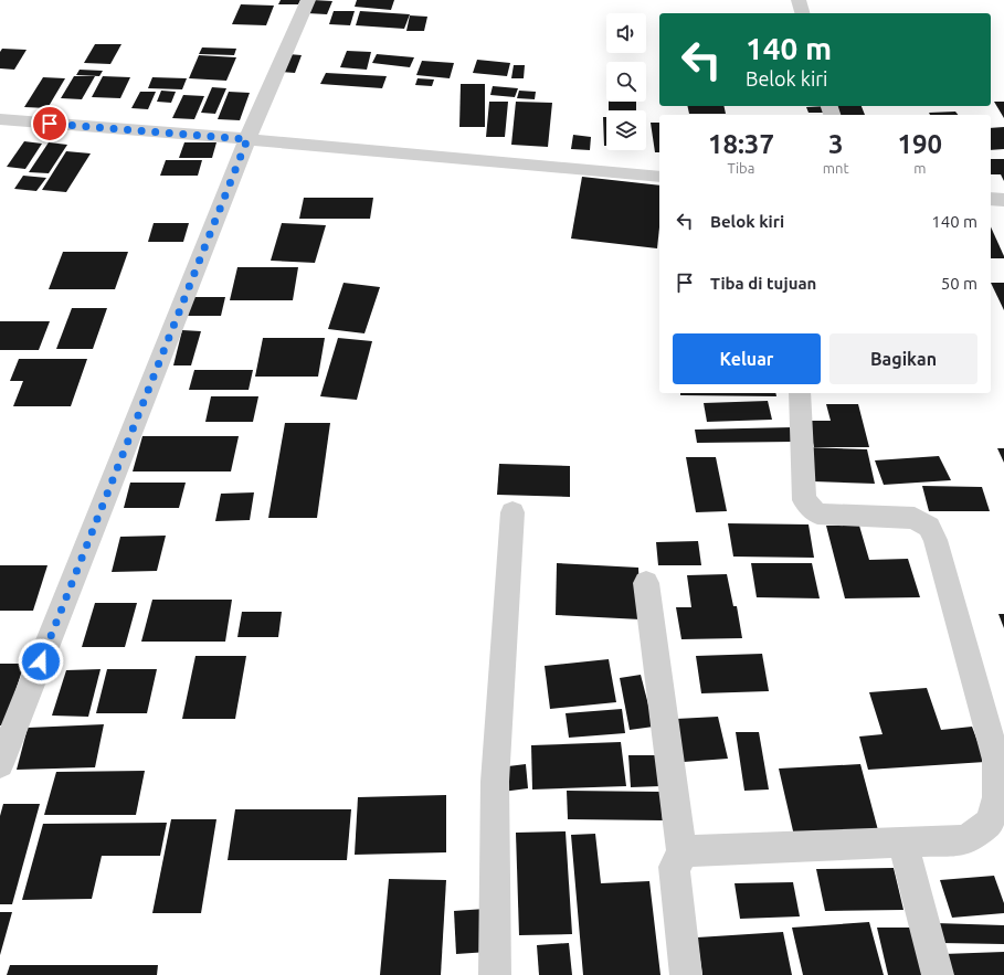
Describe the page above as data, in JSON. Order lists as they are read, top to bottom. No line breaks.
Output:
{"page":{"turn":["140 m","Belok kiri"],"eta":["18:37","Tiba","3","mnt","190","m"],"list":[{"name":"Belok kiri","value":"140 m"},{"name":"Tiba di tujuan","value":"50 m"}],"buttons":["Keluar","Bagikan"]}}
